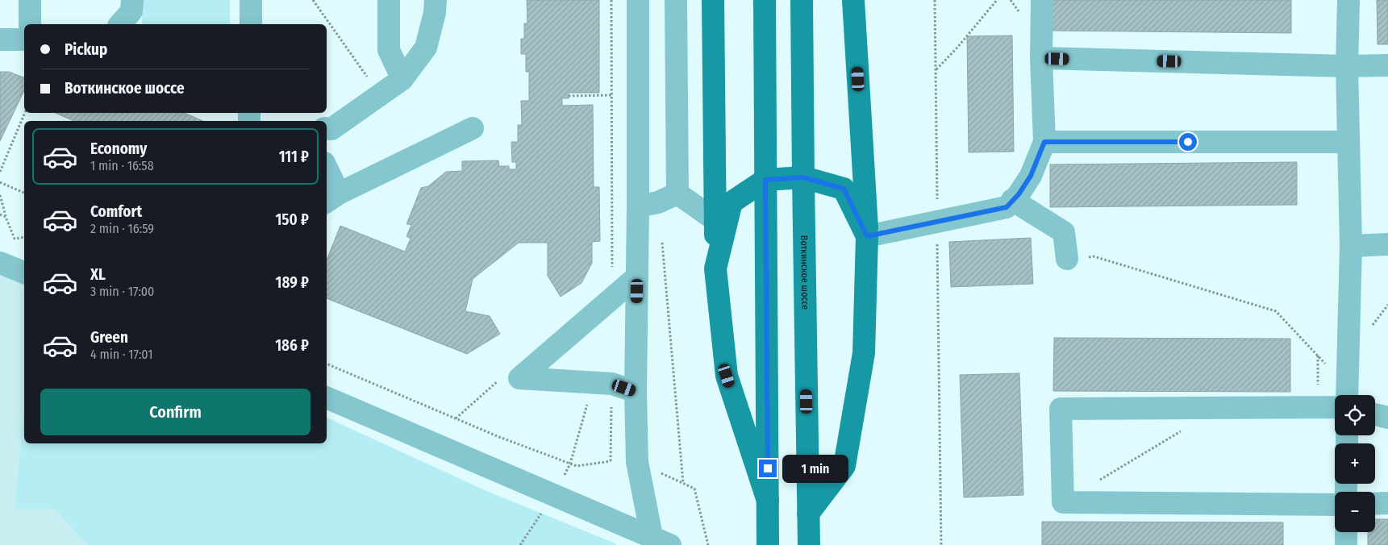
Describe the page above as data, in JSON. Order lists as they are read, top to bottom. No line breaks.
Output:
{"streets":{"main road":["Воткинское шоссе"]},"page":{"banner":["Pickup","Воткинское шоссе"],"list":[{"name":"Economy","note":"1 min · 16:58","value":"111 ₽"},{"name":"Comfort","note":"2 min · 16:59","value":"150 ₽"},{"name":"XL","note":"3 min · 17:00","value":"189 ₽"},{"name":"Green","note":"4 min · 17:01","value":"186 ₽"}],"buttons":"Confirm","map_buttons":["+","−"],"bubble":"1 min"}}
